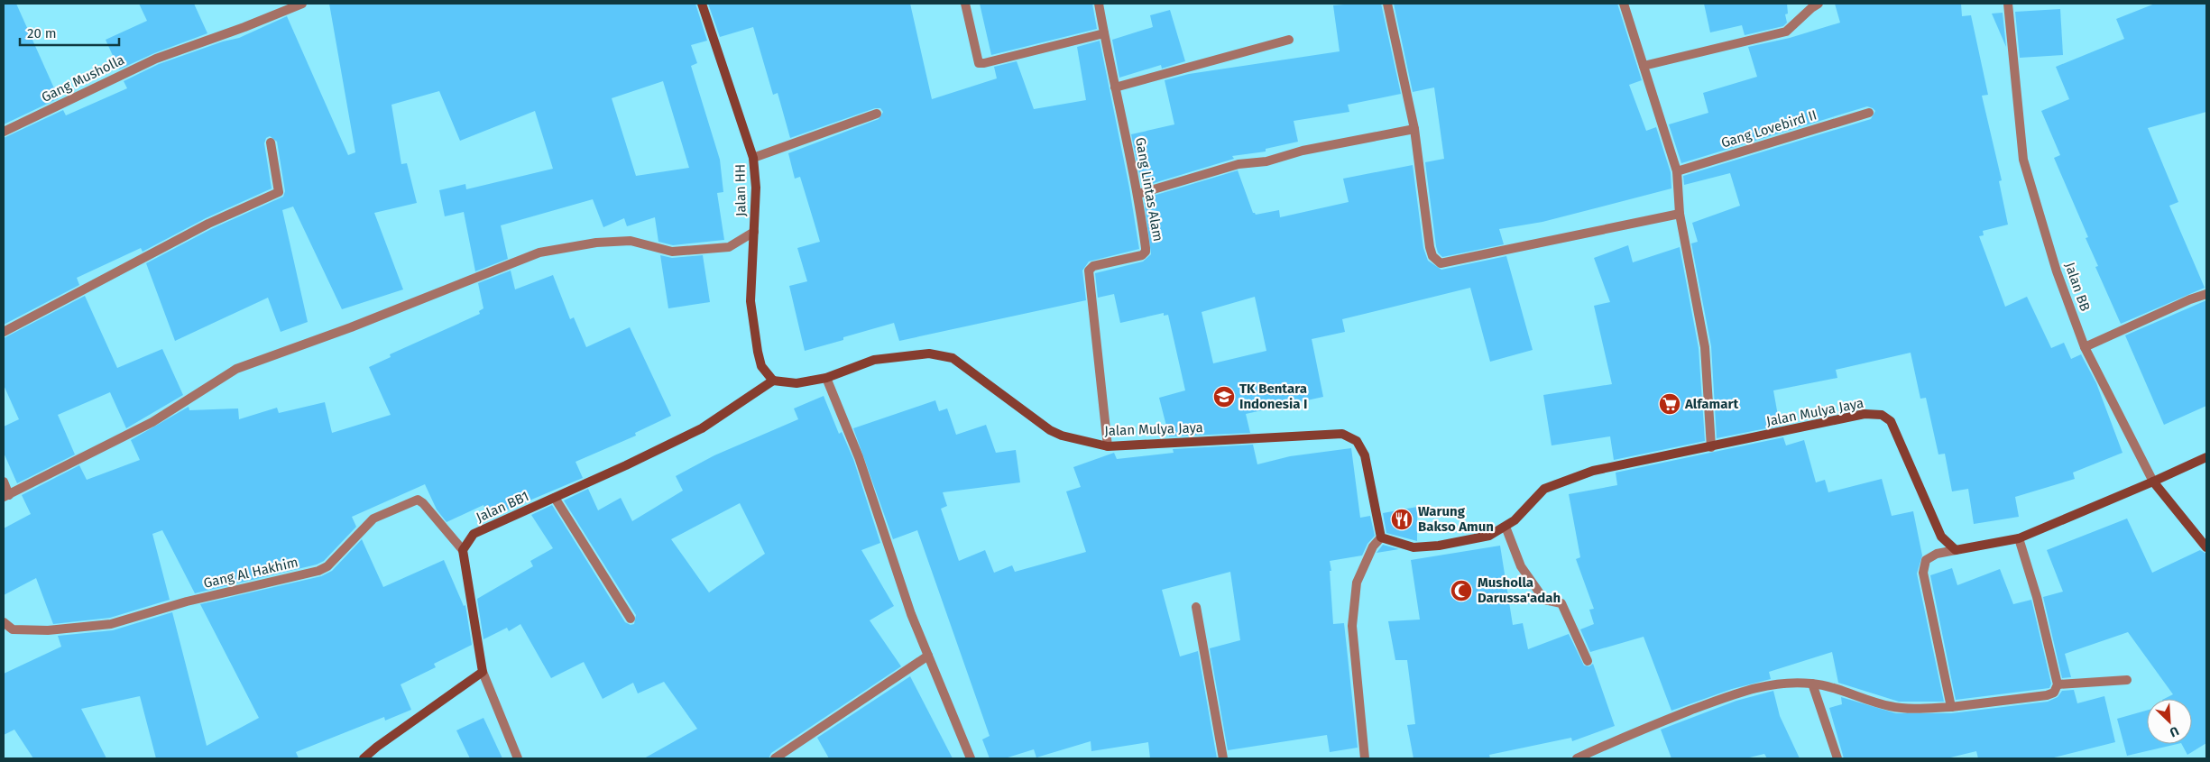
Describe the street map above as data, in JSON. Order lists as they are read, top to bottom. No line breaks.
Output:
{"streets":{"street":["Gang Musholla","Gang Lovebird II","Gang Lintas Alam","Jalan HH","Jalan BB","Jalan Mulya Jaya","Jalan BB1","Gang Al Hakhim"]},"crossings":[["Gang Lintas Alam","Jalan Mulya Jaya"],["Jalan HH","Jalan Mulya Jaya"],["Jalan HH","Jalan BB1"],["Jalan Mulya Jaya","Jalan BB1"],["Jalan BB1","Gang Al Hakhim"]],"places":{"school or university":["TK Bentara Indonesia I"],"supermarket":["Alfamart"],"restaurant":["Warung Bakso Amun"],"mosque":["Musholla Darussa'adah"]},"scale_bar":"20 m","north":"bottom right"}
